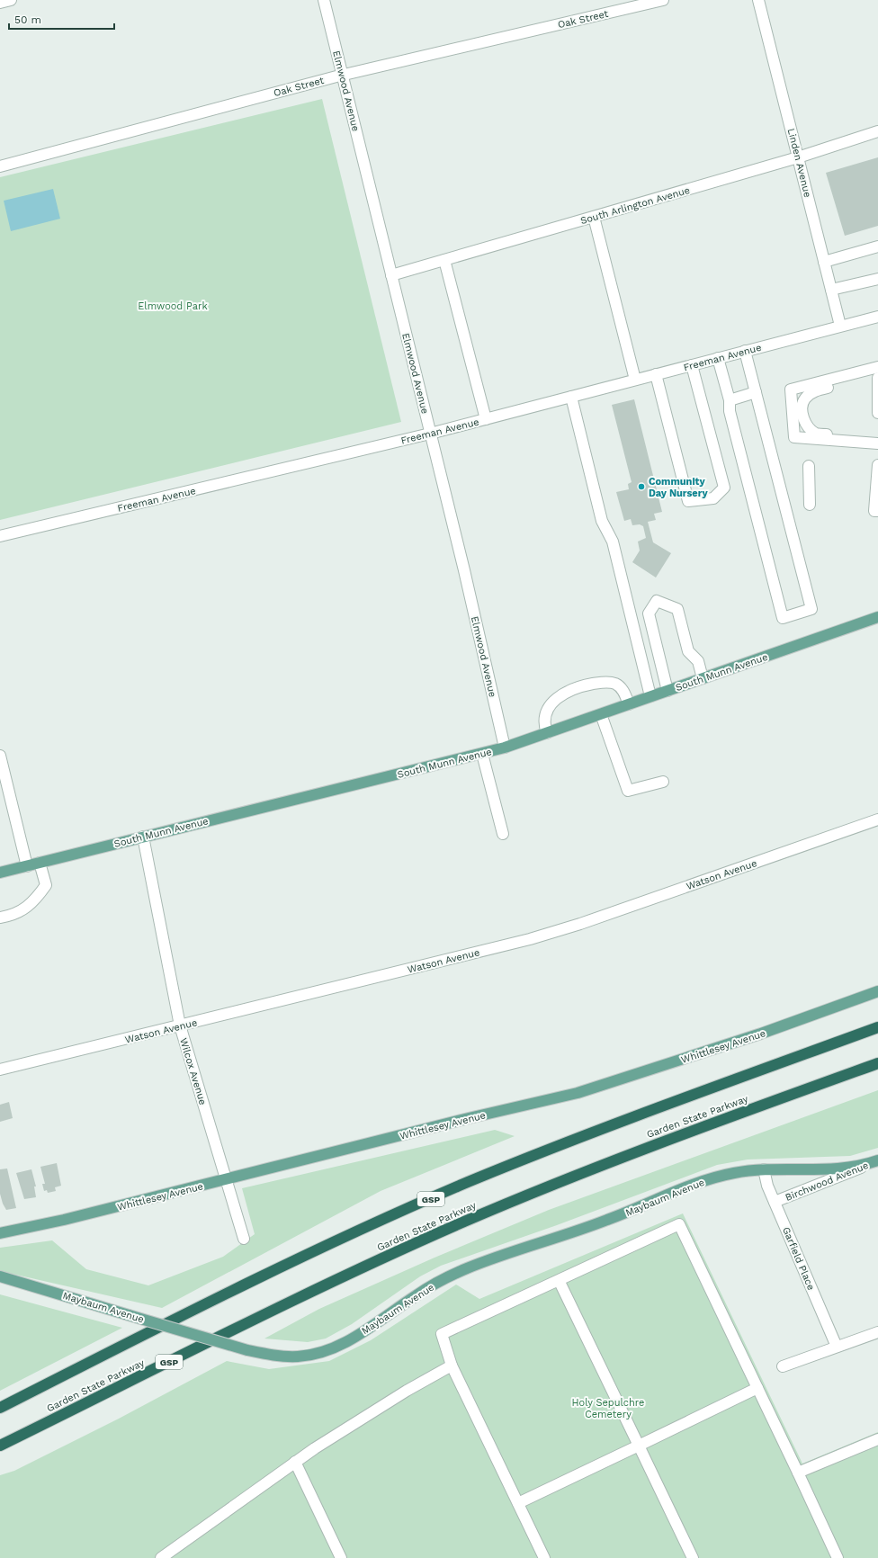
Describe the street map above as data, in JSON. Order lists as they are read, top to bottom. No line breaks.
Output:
{"streets":{"highway":["Garden State Parkway","GSP"],"main road":["South Munn Avenue","Whittlesey Avenue","Maybaum Avenue"],"street":["Oak Street","Elmwood Avenue","Linden Avenue","South Arlington Avenue","Freeman Avenue","Watson Avenue","Wilcox Avenue","Birchwood Avenue","Garfield Place"]},"crossings":[["Oak Street","Elmwood Avenue"],["Elmwood Avenue","South Arlington Avenue"],["Elmwood Avenue","Freeman Avenue"],["Elmwood Avenue","South Munn Avenue"],["Linden Avenue","South Arlington Avenue"],["Linden Avenue","Freeman Avenue"],["South Munn Avenue","Wilcox Avenue"],["Watson Avenue","Wilcox Avenue"],["Whittlesey Avenue","Wilcox Avenue"],["Birchwood Avenue","Maybaum Avenue"],["Birchwood Avenue","Garfield Place"],["Maybaum Avenue","Garfield Place"]],"parks":["Elmwood Park","Holy Sepulchre Cemetery"],"places":["Community Day Nursery"],"scale_bar":"50 m"}
